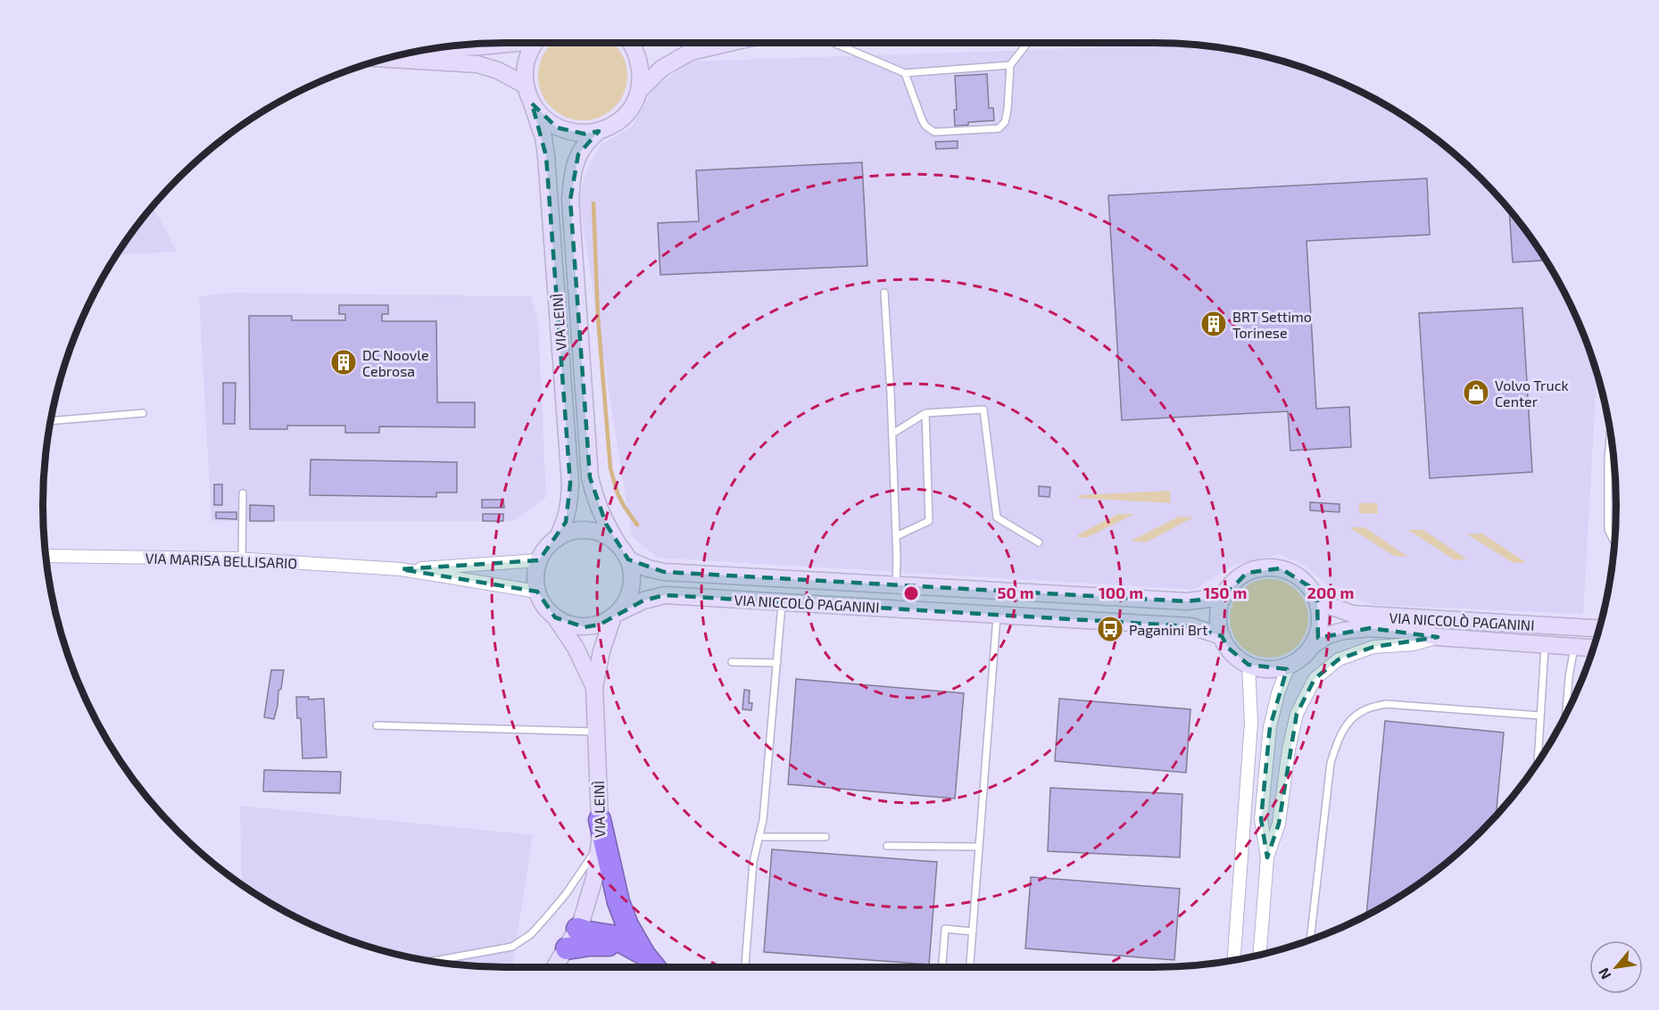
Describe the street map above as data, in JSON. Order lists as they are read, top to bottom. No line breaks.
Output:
{"streets":{"street":["VIA LEINÌ","VIA MARISA BELLISARIO","VIA NICCOLÒ PAGANINI"]},"crossings":[["VIA LEINÌ","VIA MARISA BELLISARIO"],["VIA LEINÌ","VIA NICCOLÒ PAGANINI"],["VIA MARISA BELLISARIO","VIA NICCOLÒ PAGANINI"]],"places":{"building":["BRT Settimo Torinese","DC Noovle Cebrosa"],"shop":["Volvo Truck Center"],"bus stop":["Paganini Brt"]},"north":"bottom left","rings":["50 m","100 m","150 m","200 m"]}
